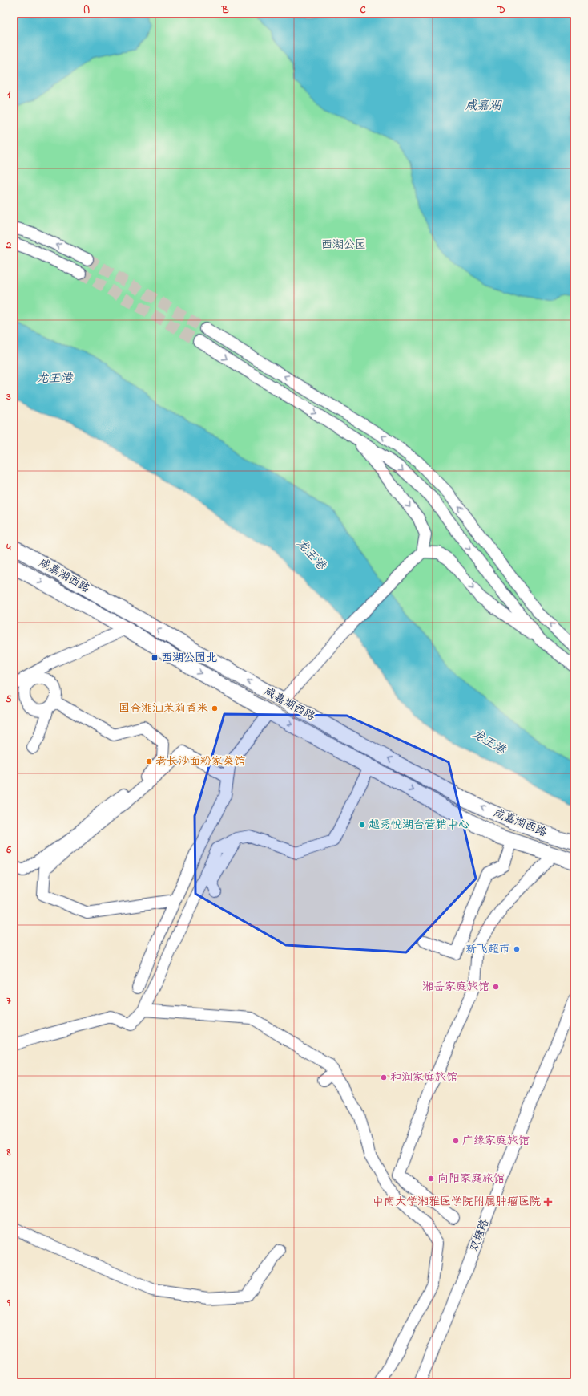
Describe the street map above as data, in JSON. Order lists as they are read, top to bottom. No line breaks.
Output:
{"streets":{"main road":["咸嘉湖西路"],"street":["双塘路"]},"water":["咸嘉湖","龙王港"],"parks":["西湖公园"],"places":{"transit":["西湖公园北"],"other":["国合湘汕茉莉香米","老长沙面粉家菜馆","越秀悦湖台营销中心","新飞超市","湘岳家庭旅馆","和润家庭旅馆","广缘家庭旅馆","向阳家庭旅馆"],"health":["中南大学湘雅医学院附属肿瘤医院"]},"grid":{"columns":["A","B","C","D"],"rows":["1","2","3","4","5","6","7","8","9"]}}
